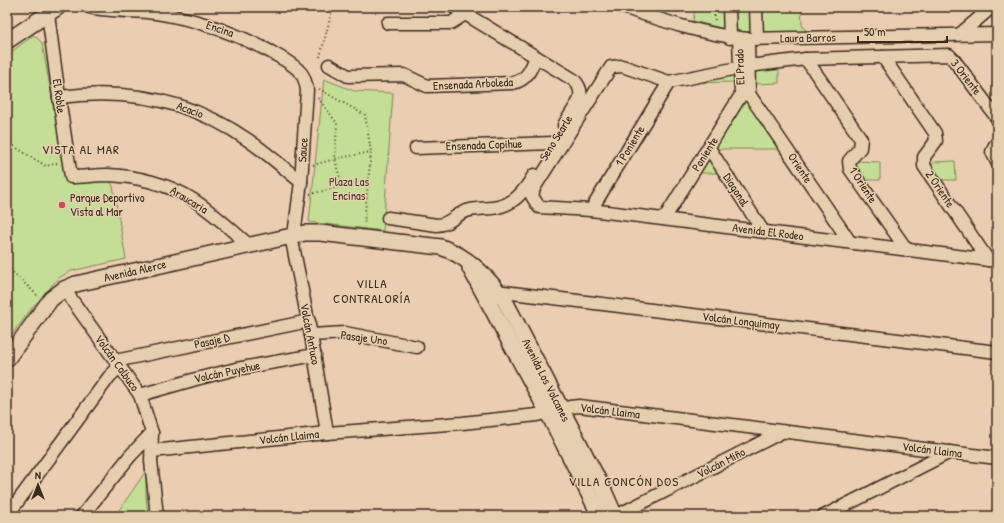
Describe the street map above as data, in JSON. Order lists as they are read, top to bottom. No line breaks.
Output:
{"streets":{"street":["Encina","Laura Barros","El Prado","3 Oriente","Ensenada Arboleda","El Roble","Acacio","Seno Searle","Ensenada Copihue","1 Poniente","Sauce","Poniente","Oriente","1 Oriente","2 Oriente","Diagonal","Araucaria","Avenida El Rodeo","Avenida Alerce","Volcán Lonquimay","Volcán Antuco","Pasaje Uno","Pasaje D","Volcán Calbuco","Volcán Puyehue","Avenida Los Volcanes","Volcán Llaima","Volcán Miño"]},"crossings":[["Encina","Sauce"],["Laura Barros","El Prado"],["El Prado","Poniente"],["El Prado","Oriente"],["3 Oriente","2 Oriente"],["Ensenada Arboleda","Seno Searle"],["El Roble","Acacio"],["El Roble","Araucaria"],["Acacio","Sauce"],["Seno Searle","Ensenada Copihue"],["1 Poniente","Avenida El Rodeo"],["Sauce","Avenida Alerce"],["Sauce","Volcán Antuco"],["Sauce","Avenida Los Volcanes"],["Poniente","Oriente"],["Poniente","Diagonal"],["Poniente","Avenida El Rodeo"],["Oriente","Avenida El Rodeo"],["1 Oriente","Avenida El Rodeo"],["2 Oriente","Avenida El Rodeo"],["Diagonal","Avenida El Rodeo"],["Araucaria","Avenida Alerce"],["Avenida Alerce","Volcán Antuco"],["Avenida Alerce","Volcán Calbuco"],["Avenida Alerce","Avenida Los Volcanes"],["Volcán Lonquimay","Avenida Los Volcanes"],["Volcán Antuco","Pasaje Uno"],["Volcán Antuco","Pasaje D"],["Volcán Antuco","Volcán Puyehue"],["Volcán Antuco","Avenida Los Volcanes"],["Volcán Antuco","Volcán Llaima"],["Pasaje D","Volcán Calbuco"],["Volcán Calbuco","Volcán Puyehue"],["Volcán Calbuco","Volcán Llaima"],["Avenida Los Volcanes","Volcán Llaima"],["Avenida Los Volcanes","Volcán Miño"],["Volcán Llaima","Volcán Miño"]],"districts":["VISTA AL MAR","VILLA CONTRALORÍA","VILLA CONCÓN DOS"],"parks":["Plaza Las Encinas"],"places":["Parque Deportivo Vista al Mar"],"scale_bar":"50 m","north":"top"}
